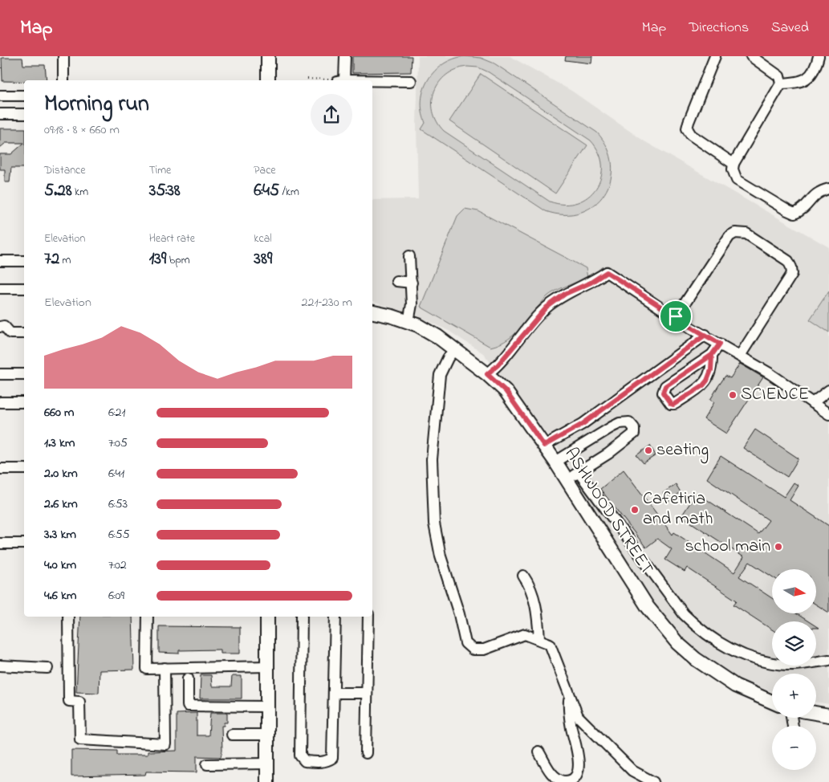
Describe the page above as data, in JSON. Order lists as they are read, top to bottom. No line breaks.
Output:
{"streets":{"main road":["ASHWOOD STREET"]},"places":["SCIENCE","seating","Cafetiria and math","school main"],"north":"right","page":{"header":"Map","nav":["Map","Directions","Saved"],"heading":["Morning run","09:18 · 8 × 660 m"],"stats":[["Distance","5.28 km"],["Time","35:38"],["Pace","6:45 /km"],["Elevation","72 m"],["Heart rate","139 bpm"],["kcal","389"]],"chart":["Elevation","221–230 m"],"list":[{"name":"660 m","note":"6:21"},{"name":"1.3 km","note":"7:05"},{"name":"2.0 km","note":"6:41"},{"name":"2.6 km","note":"6:53"},{"name":"3.3 km","note":"6:55"},{"name":"4.0 km","note":"7:02"},{"name":"4.6 km","note":"6:09"}],"map_buttons":["+","−"]}}
